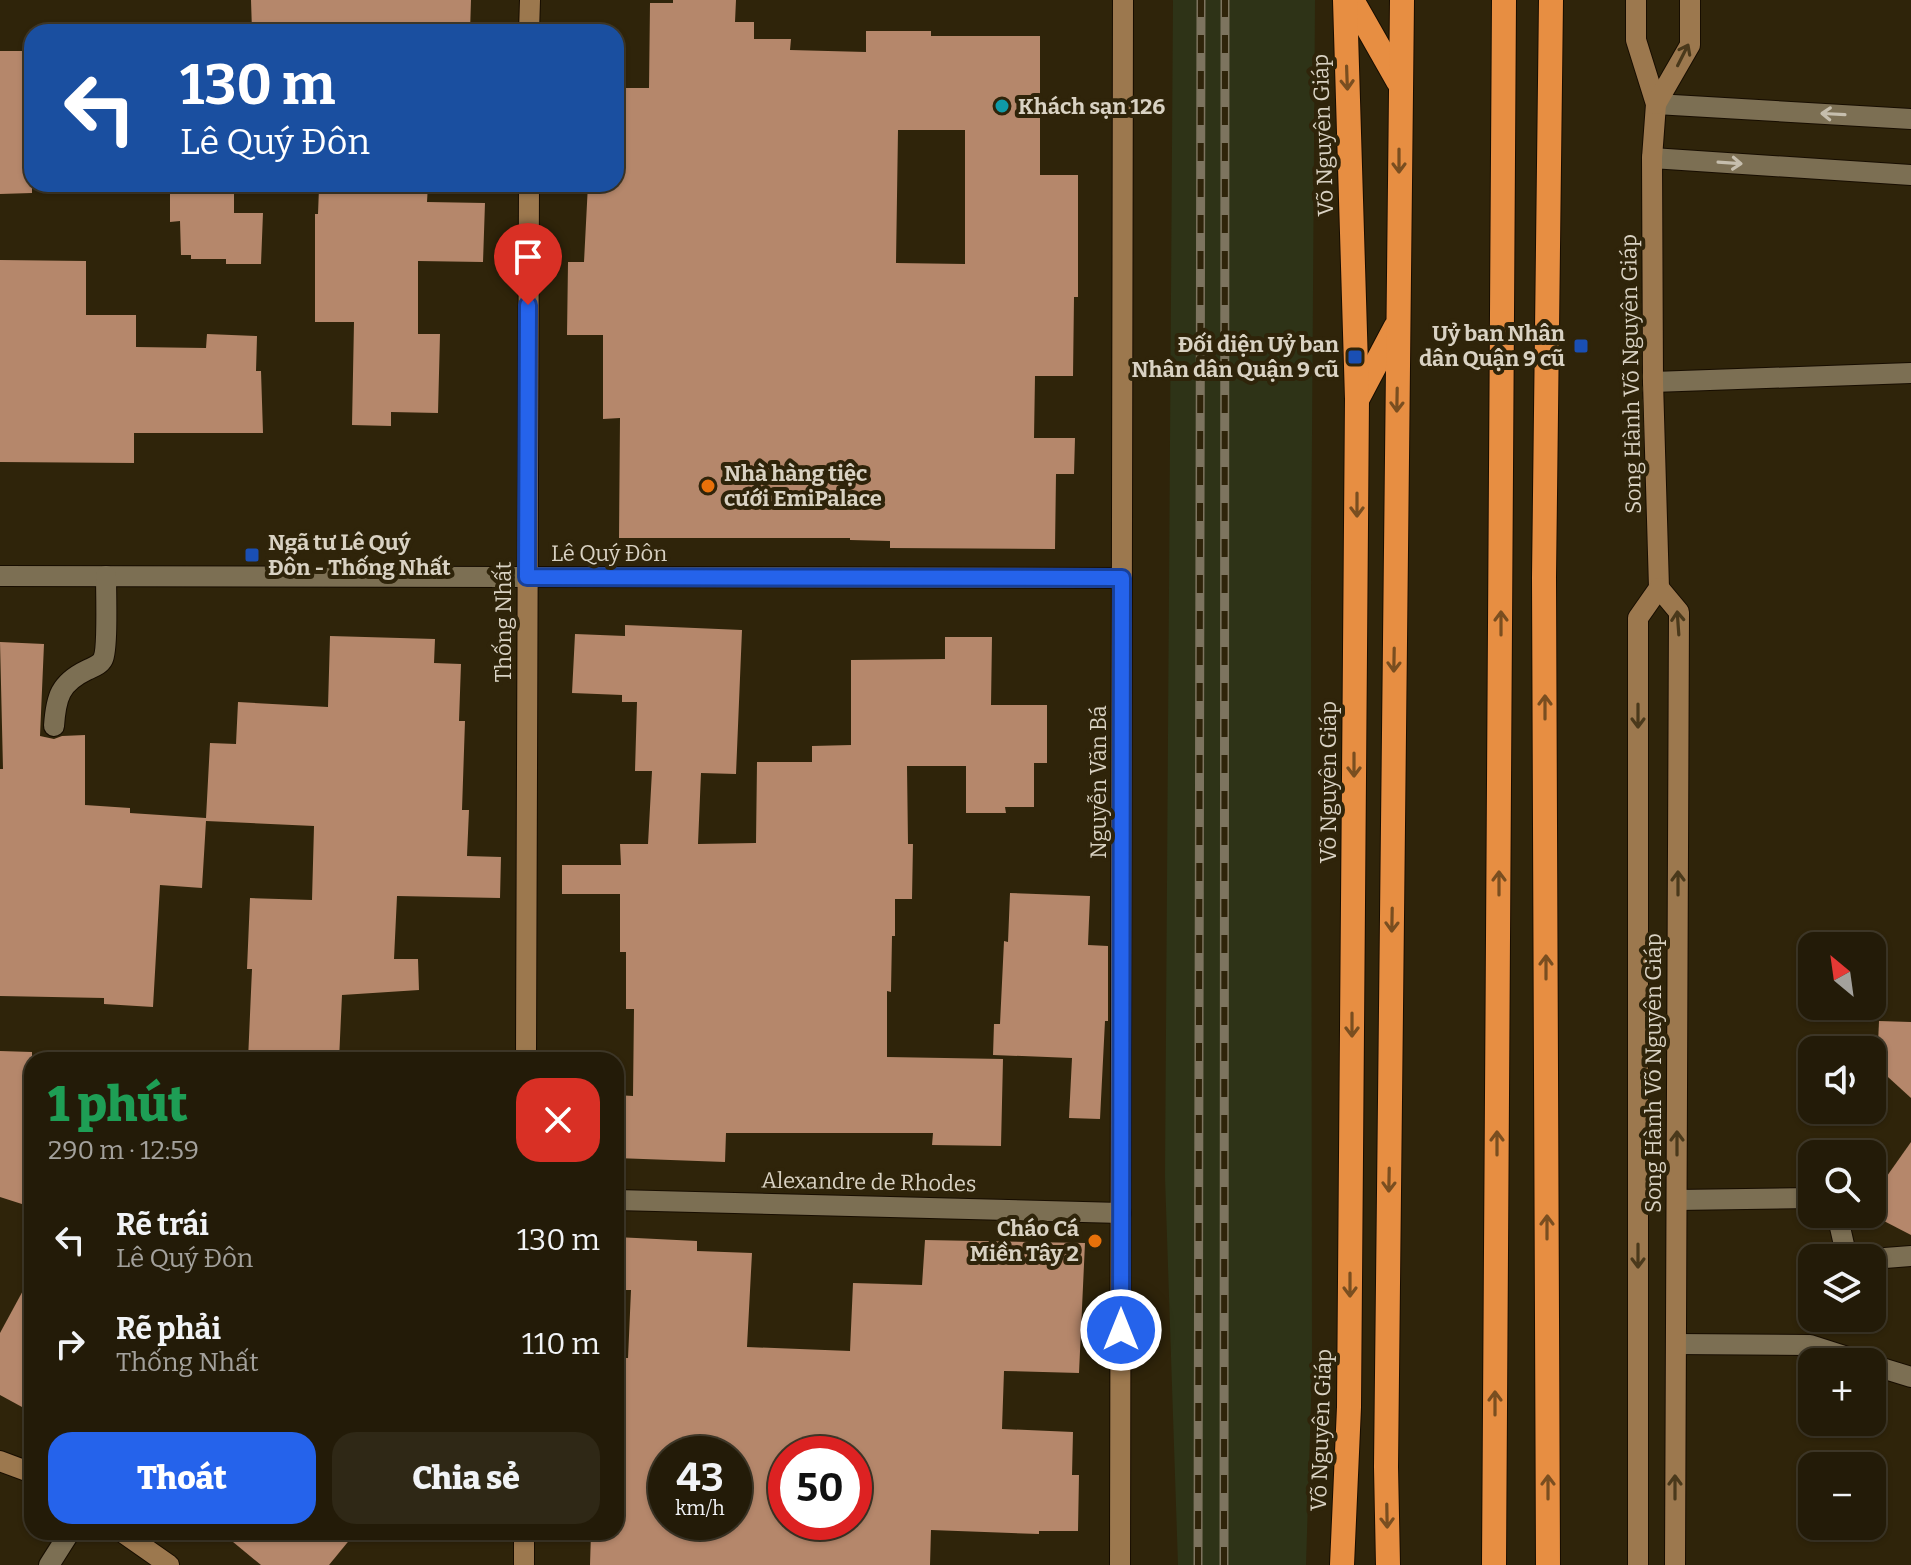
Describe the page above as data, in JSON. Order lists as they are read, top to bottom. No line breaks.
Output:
{"streets":{"highway":["Võ Nguyên Giáp"],"main road":["Song Hành Võ Nguyên Giáp","Thống Nhất","Nguyễn Văn Bá"],"street":["Lê Quý Đôn","Alexandre de Rhodes"]},"crossings":[["Lê Quý Đôn","Thống Nhất"],["Lê Quý Đôn","Nguyễn Văn Bá"],["Nguyễn Văn Bá","Alexandre de Rhodes"]],"places":{"other":["Khách sạn 126","Nhà hàng tiệc cưới EmiPalace","Cháo Cá Miền Tây 2"],"transit":["Uỷ ban Nhân dân Quận 9 cũ","Đối diện Uỷ ban Nhân dân Quận 9 cũ","Ngã tư Lê Quý Đôn - Thống Nhất"]},"north":"top left","page":{"turn":["130 m","Lê Quý Đôn"],"map_buttons":["+","−"],"heading":["1 phút","290 m · 12:59"],"list":[{"name":"Rẽ trái","note":"Lê Quý Đôn","value":"130 m"},{"name":"Rẽ phải","note":"Thống Nhất","value":"110 m"}],"buttons":["Thoát","Chia sẻ"],"speed":"43 km/h","limit":"50"}}
